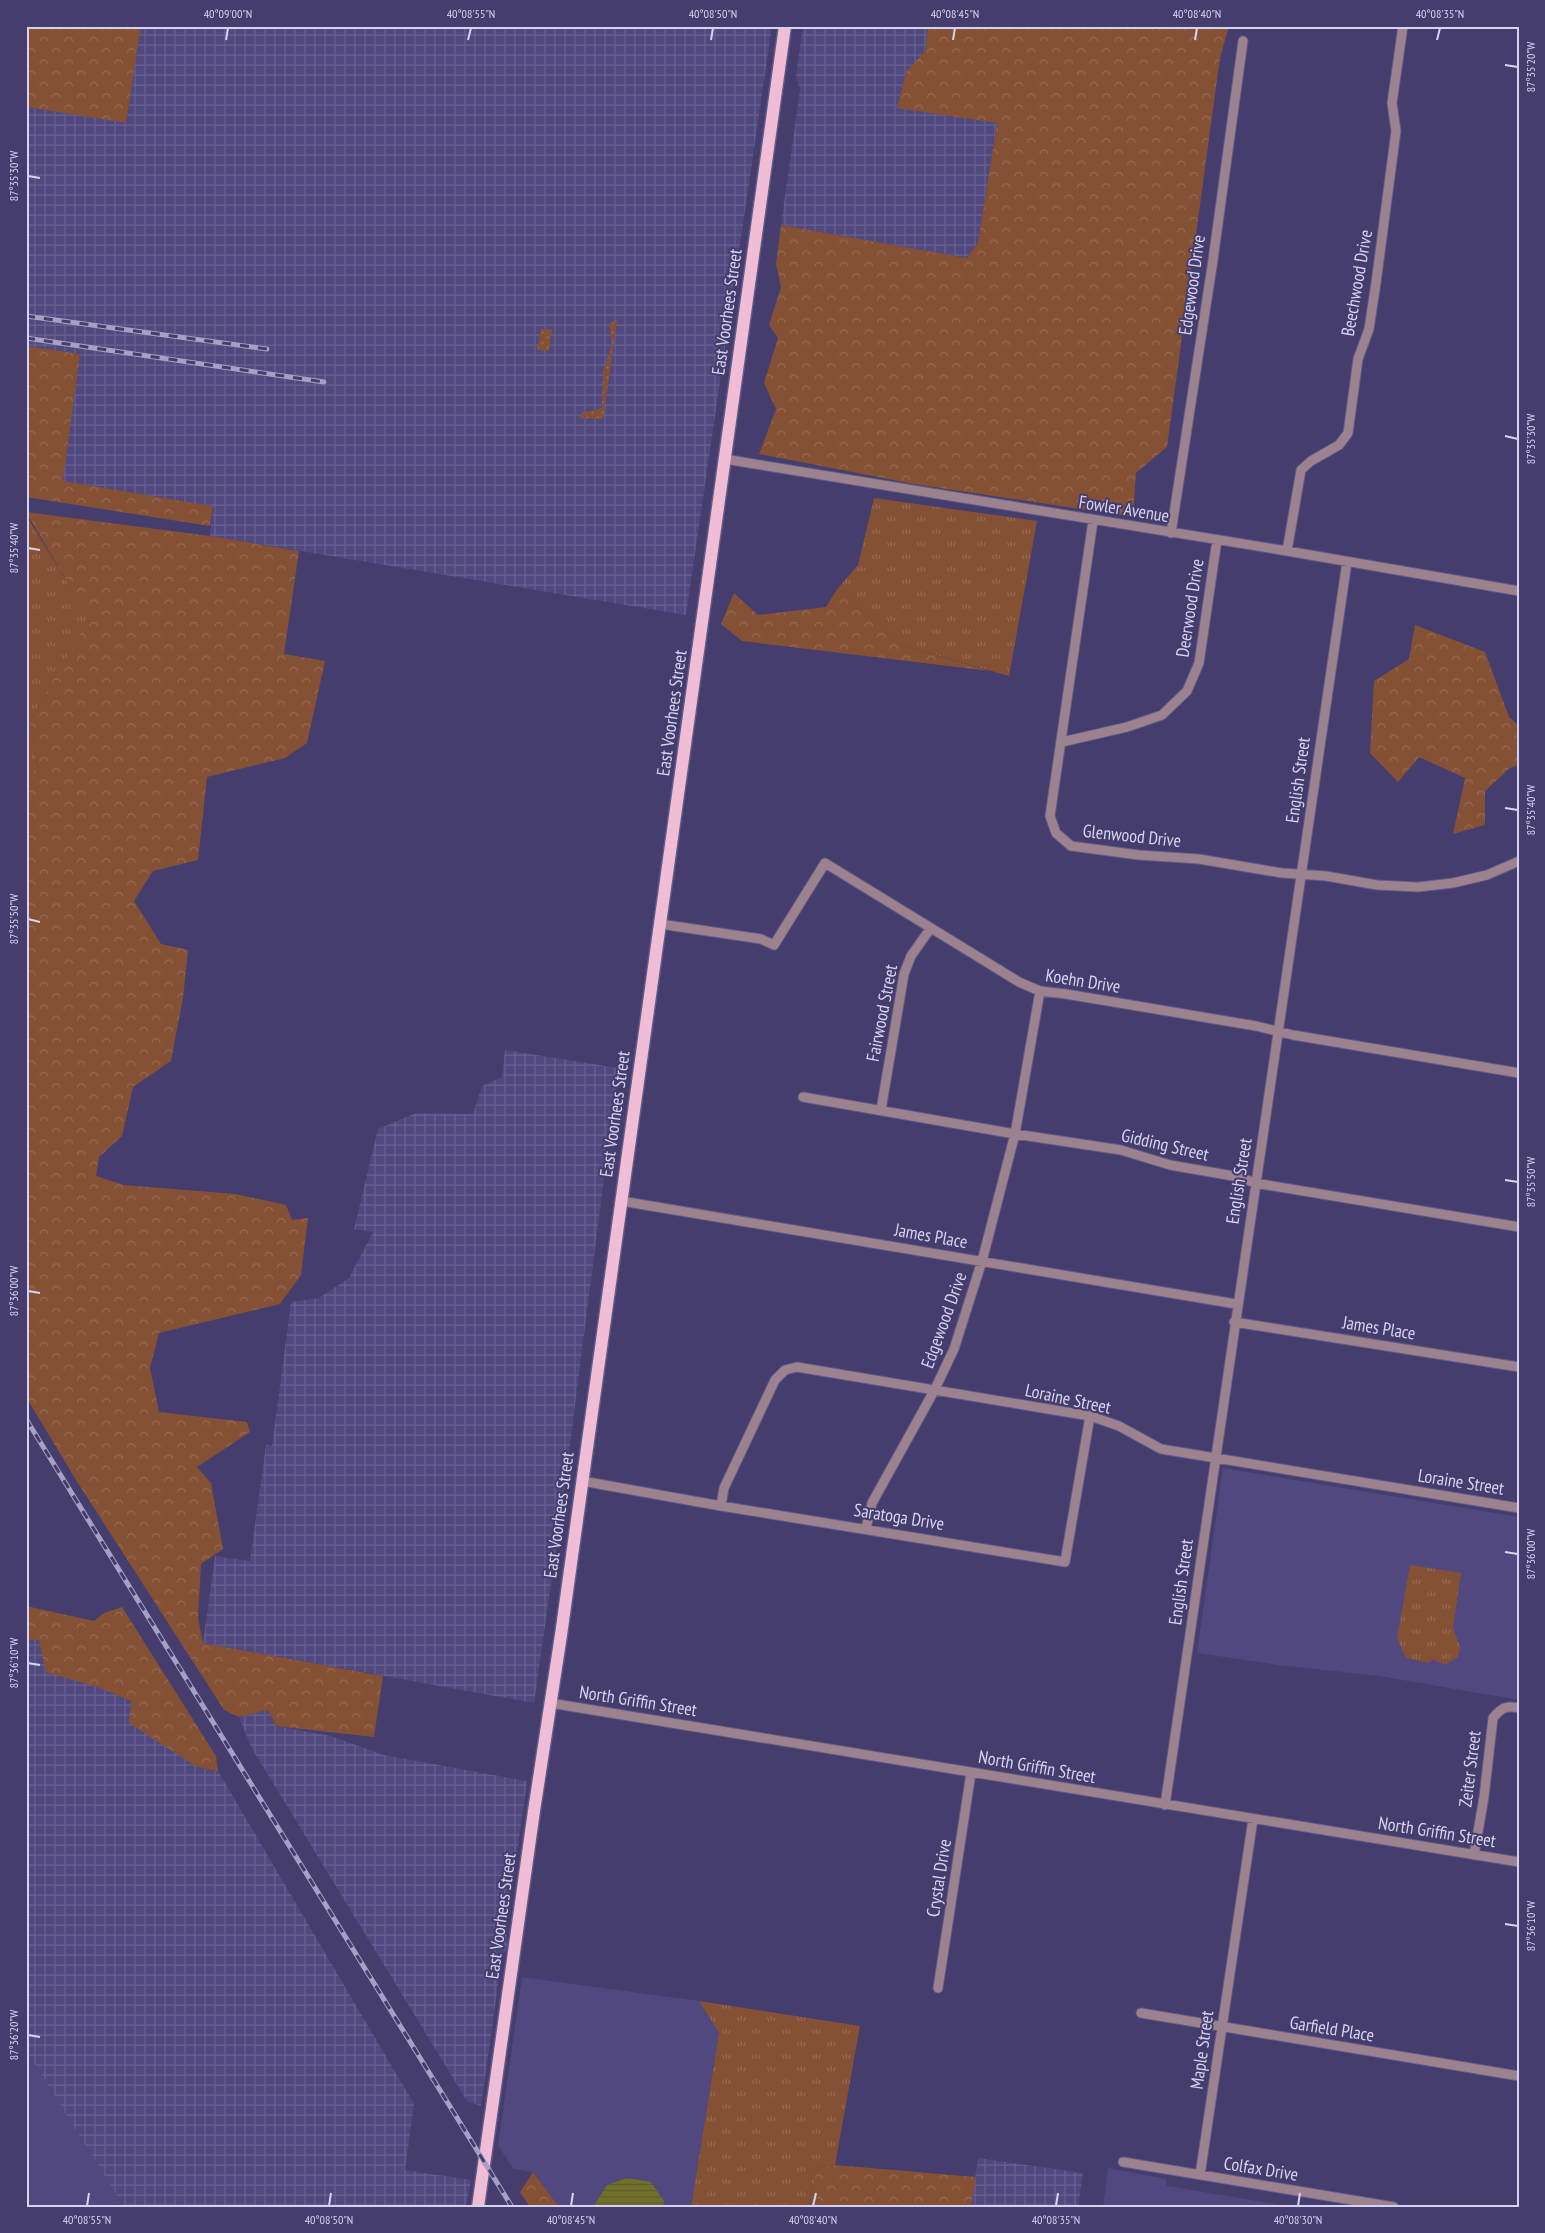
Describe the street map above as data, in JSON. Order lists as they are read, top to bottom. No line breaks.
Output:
{"streets":{"main road":["East Voorhees Street"],"street":["Beechwood Drive","Edgewood Drive","Fowler Avenue","Deerwood Drive","English Street","Glenwood Drive","Koehn Drive","Fairwood Street","Gidding Street","James Place","Loraine Street","Saratoga Drive","North Griffin Street","Zeiter Street","Crystal Drive","Garfield Place","Maple Street","Colfax Drive"]},"crossings":[["Beechwood Drive","Fowler Avenue"],["Edgewood Drive","Fowler Avenue"],["Edgewood Drive","Koehn Drive"],["Edgewood Drive","Gidding Street"],["Edgewood Drive","James Place"],["Edgewood Drive","Loraine Street"],["Edgewood Drive","Saratoga Drive"],["East Voorhees Street","Fowler Avenue"],["East Voorhees Street","Koehn Drive"],["East Voorhees Street","James Place"],["East Voorhees Street","Saratoga Drive"],["East Voorhees Street","North Griffin Street"],["Fowler Avenue","Deerwood Drive"],["Fowler Avenue","English Street"],["Fowler Avenue","Glenwood Drive"],["Deerwood Drive","Glenwood Drive"],["English Street","Glenwood Drive"],["English Street","Koehn Drive"],["English Street","Gidding Street"],["English Street","James Place"],["English Street","Loraine Street"],["English Street","North Griffin Street"],["Koehn Drive","Fairwood Street"],["Fairwood Street","Gidding Street"],["Loraine Street","Saratoga Drive"],["North Griffin Street","Zeiter Street"],["North Griffin Street","Crystal Drive"],["North Griffin Street","Maple Street"],["Garfield Place","Maple Street"],["Maple Street","Colfax Drive"]],"coordinates":["40°09'00\"N","40°08'55\"N","40°08'50\"N","40°08'45\"N","40°08'40\"N","40°08'35\"N","87°35'20\"W","87°35'30\"W","87°35'40\"W","87°35'50\"W","87°36'00\"W","87°36'10\"W","87°36'20\"W","40°08'30\"N"]}
